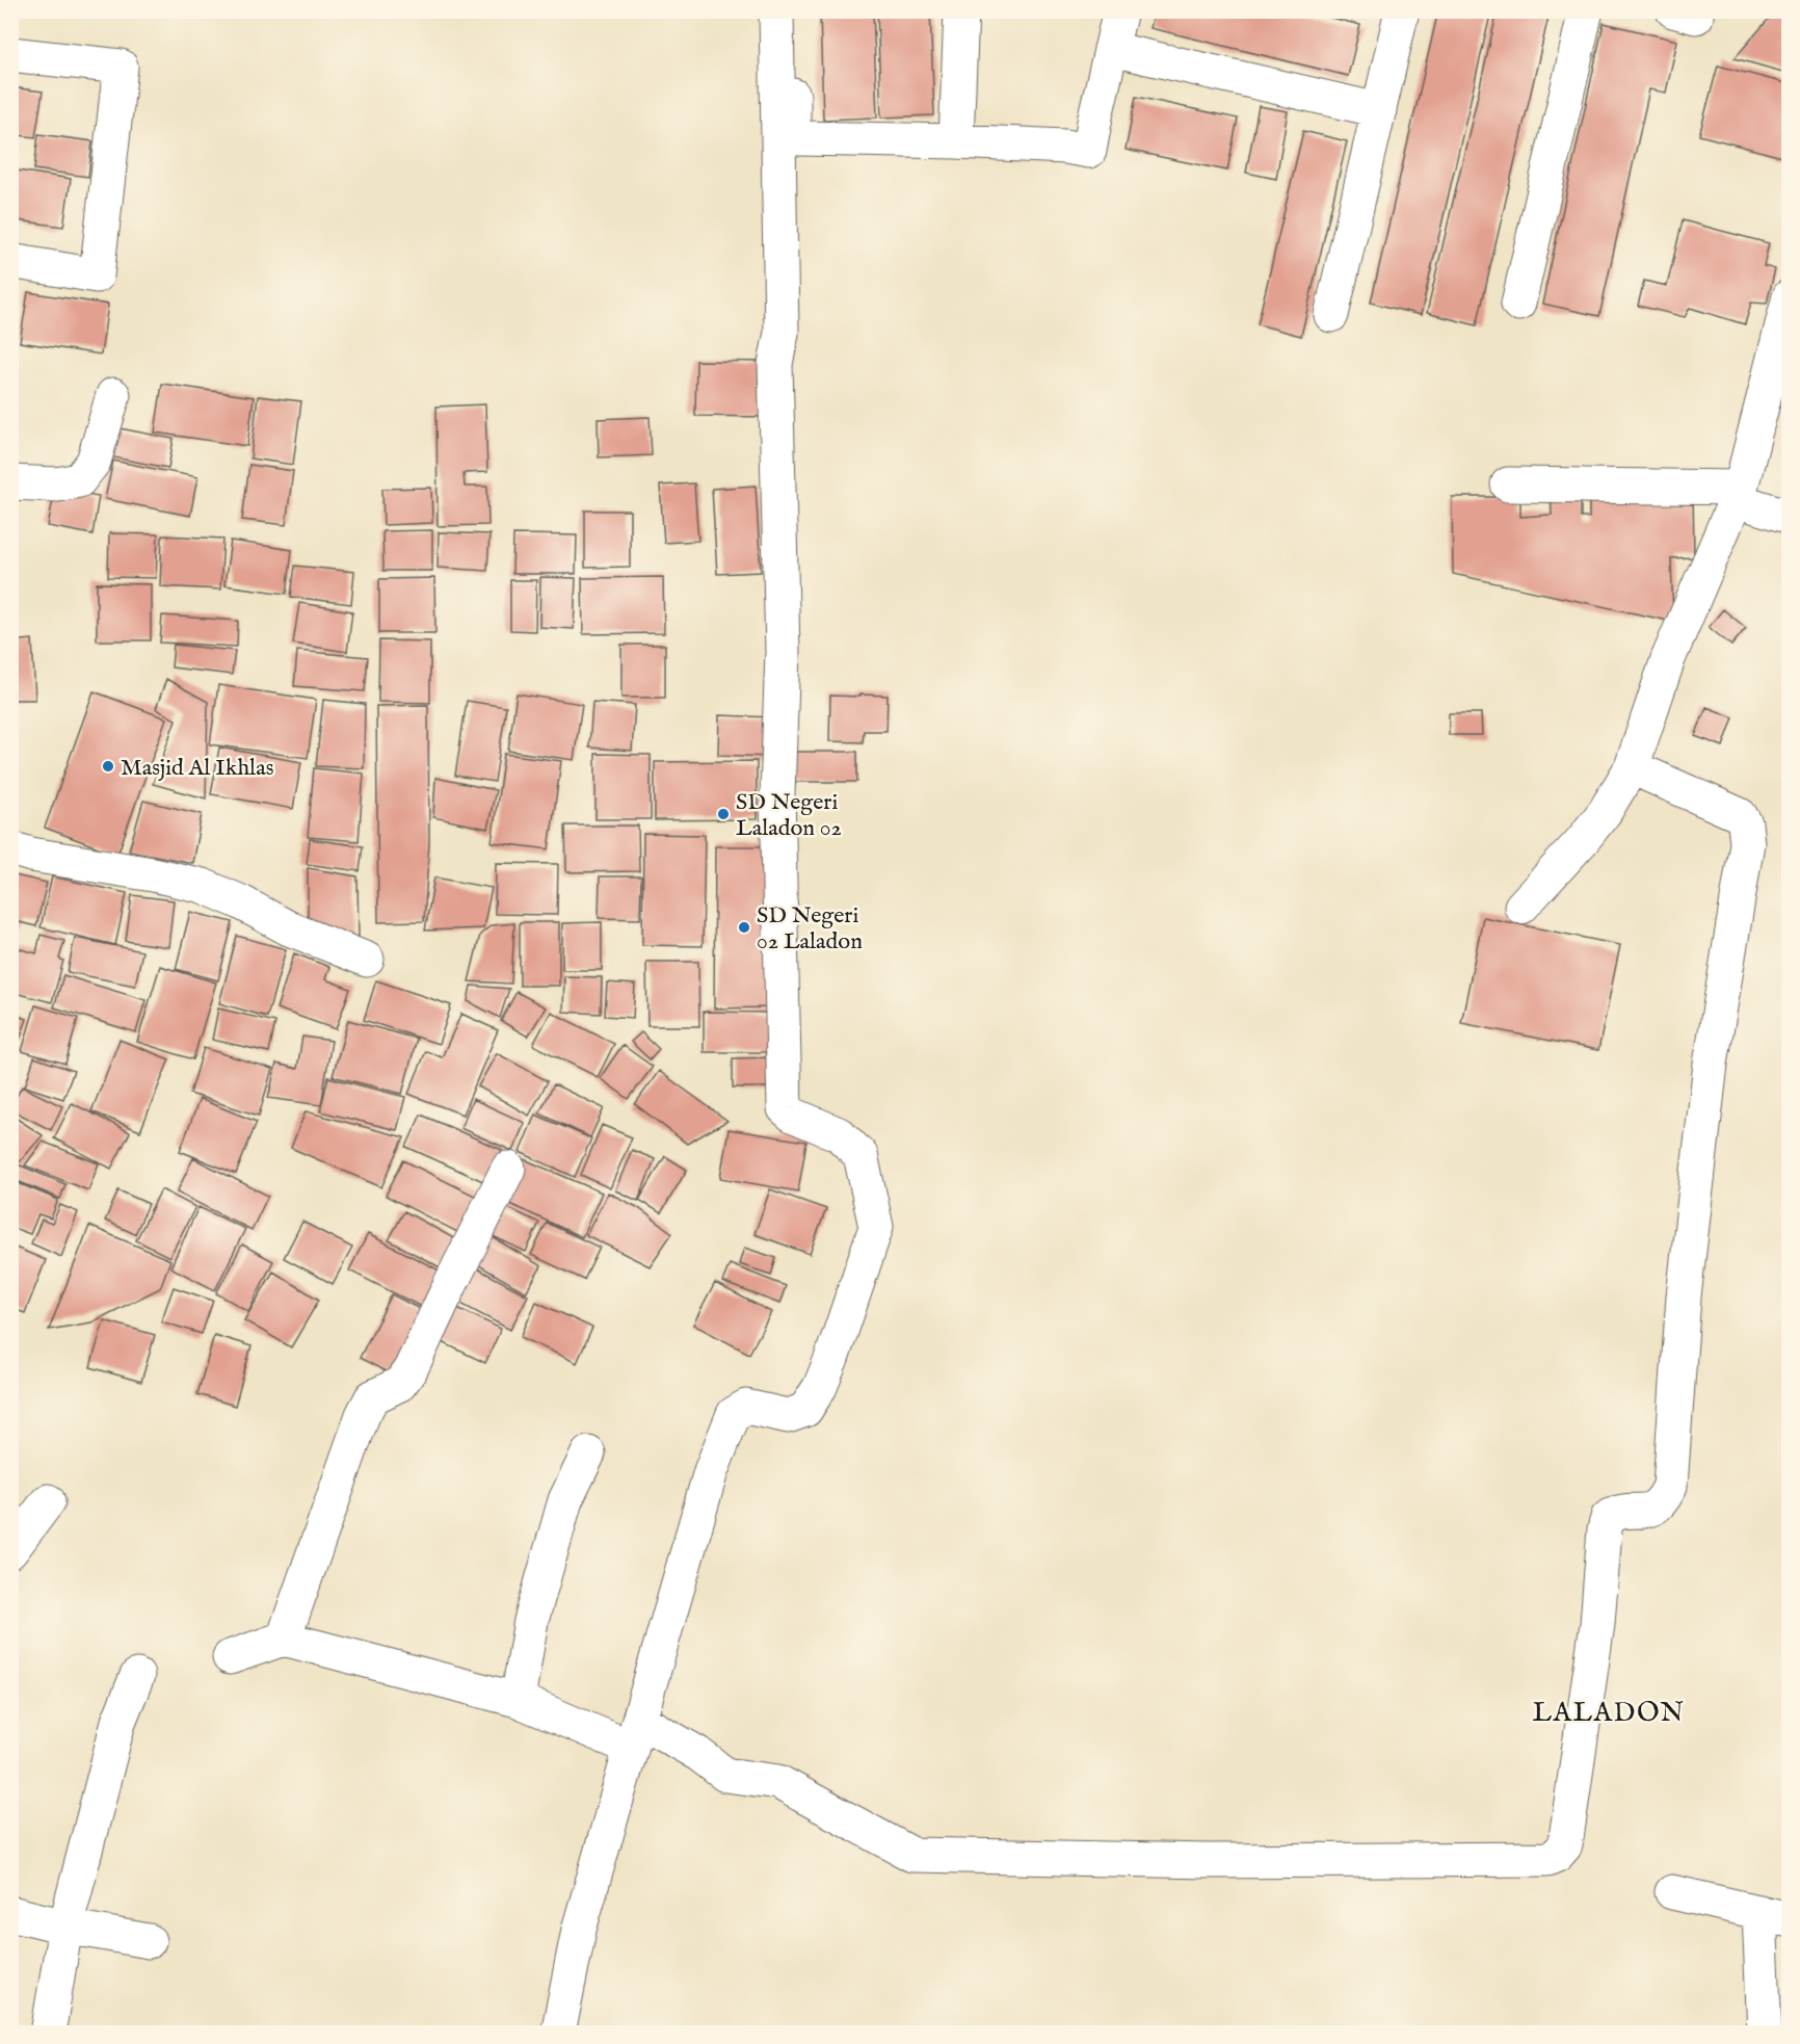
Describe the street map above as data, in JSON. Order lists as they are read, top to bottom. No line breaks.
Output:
{"districts":["LALADON"],"places":["Masjid Al Ikhlas","SD Negeri Laladon 02","SD Negeri 02 Laladon"]}
